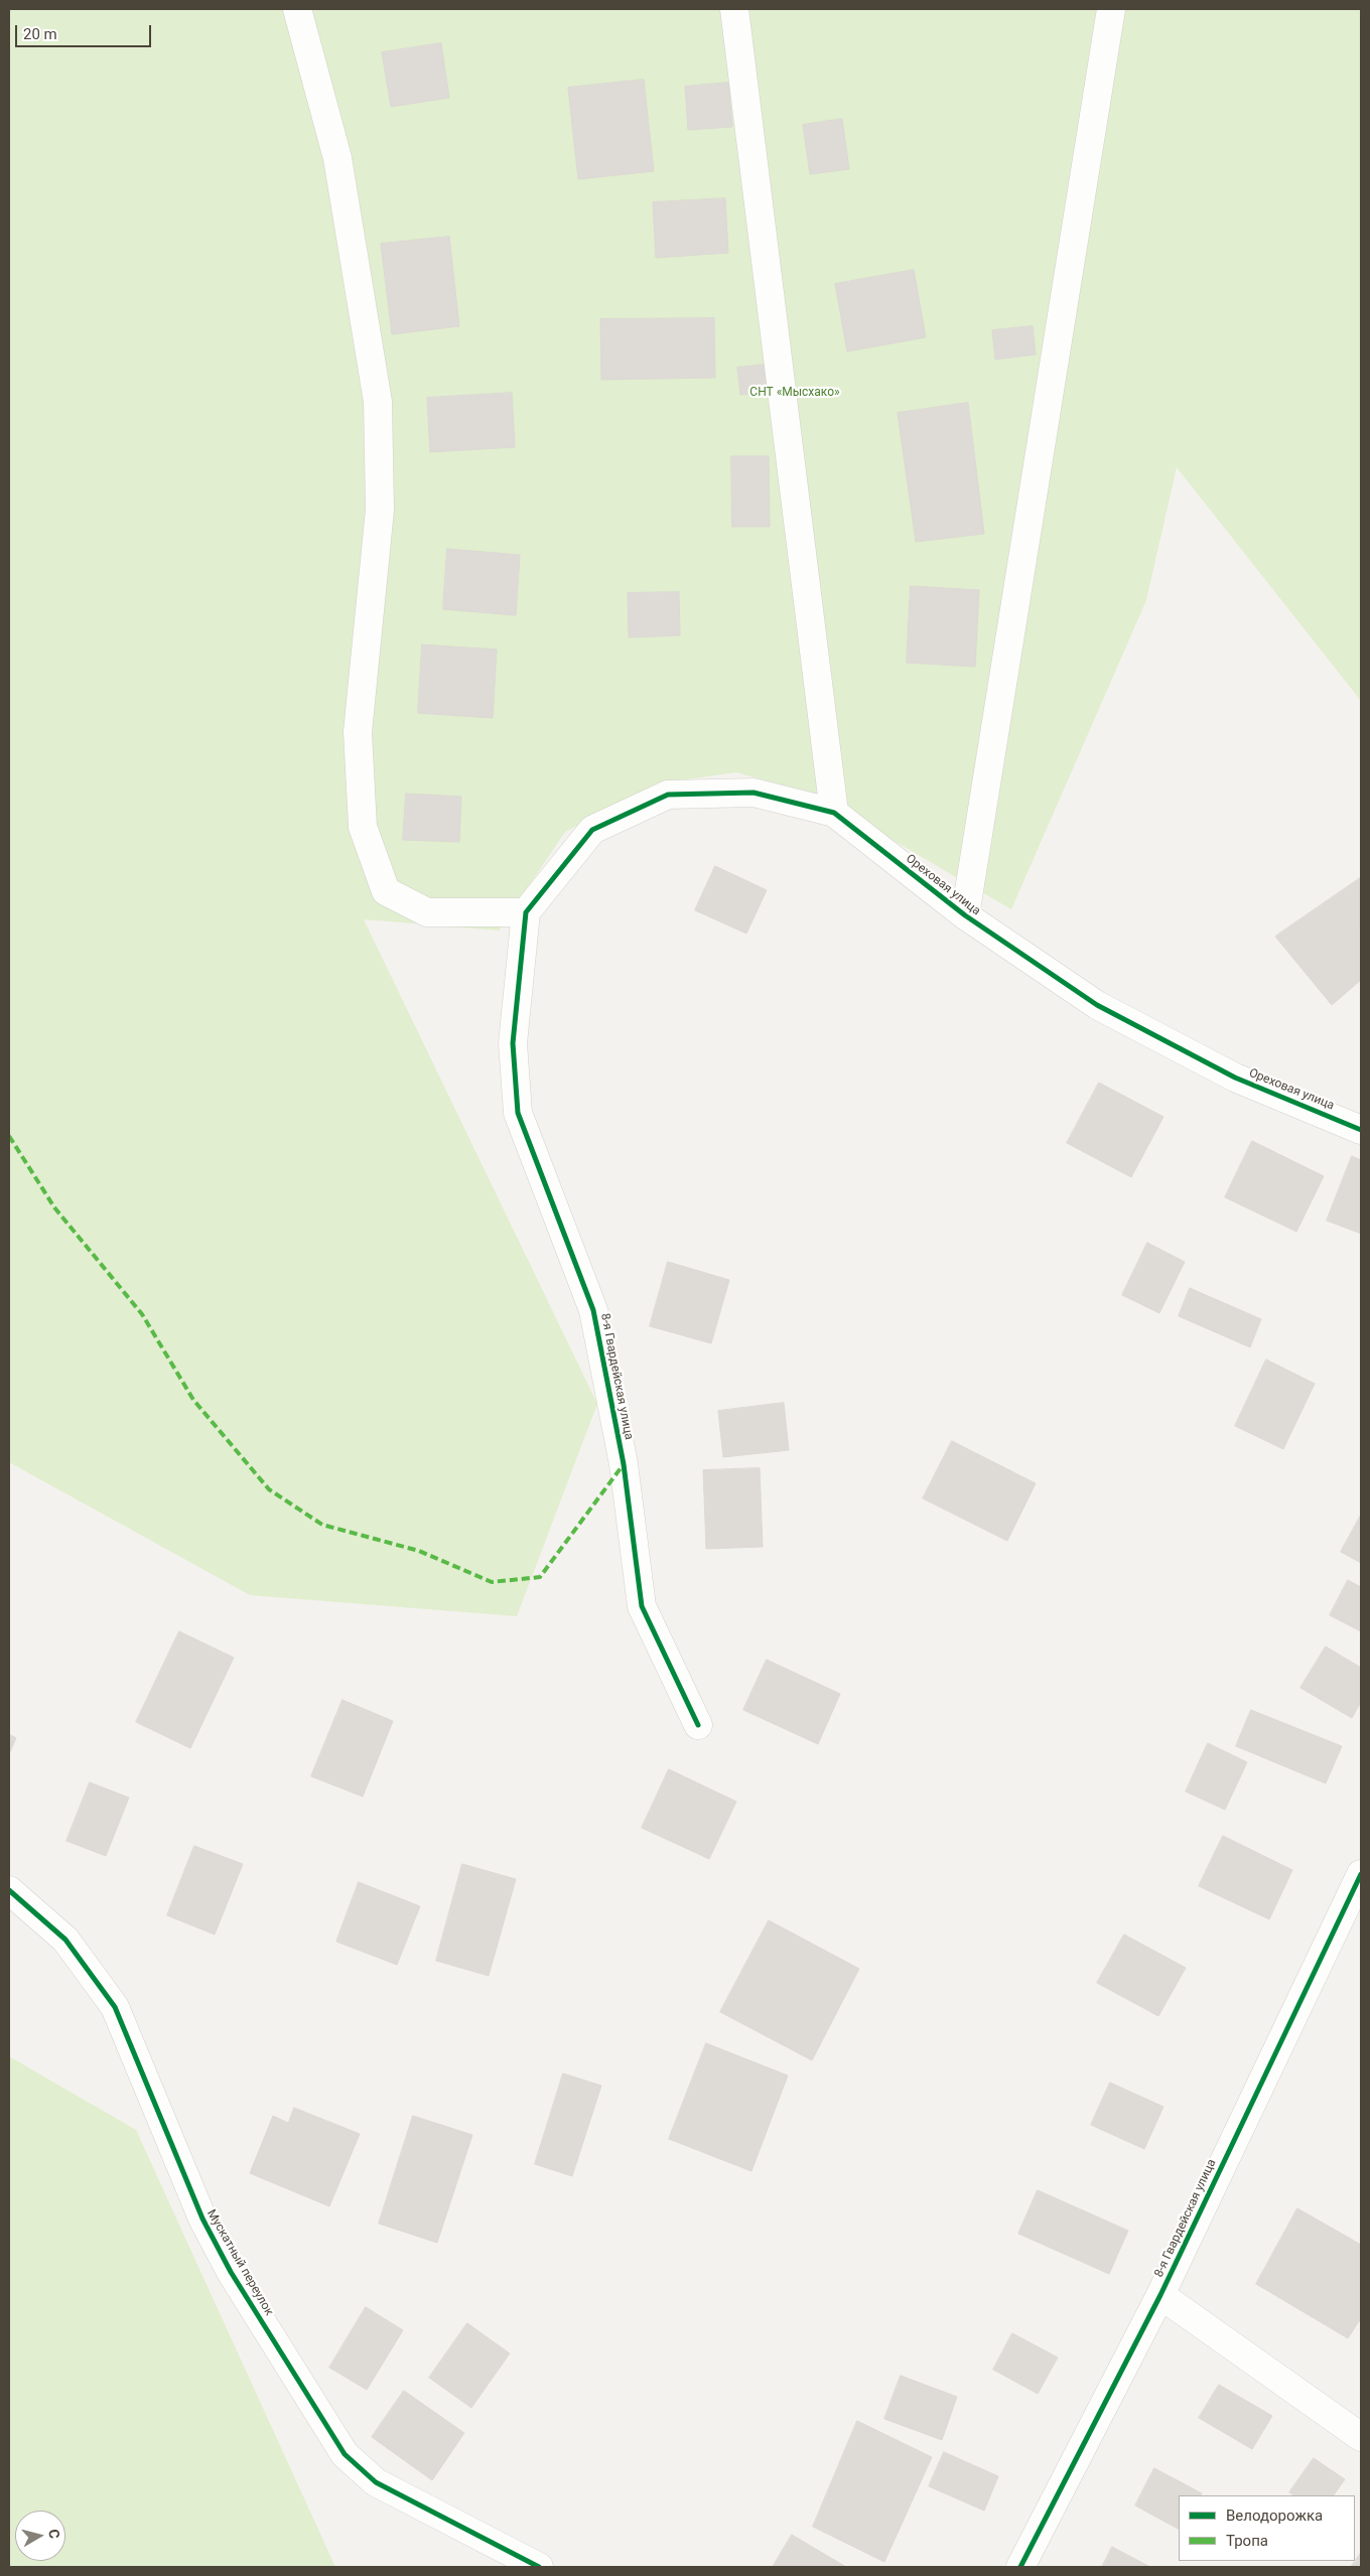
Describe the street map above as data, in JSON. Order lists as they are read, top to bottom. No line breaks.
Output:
{"streets":{"street":["Ореховая улица","8-я Гвардейская улица","Мускатный переулок"]},"crossings":[["Ореховая улица","8-я Гвардейская улица"]],"parks":["СНТ «Мысхако»"],"legend":["Велодорожка","Тропа"],"scale_bar":"20 m","north":"right"}
